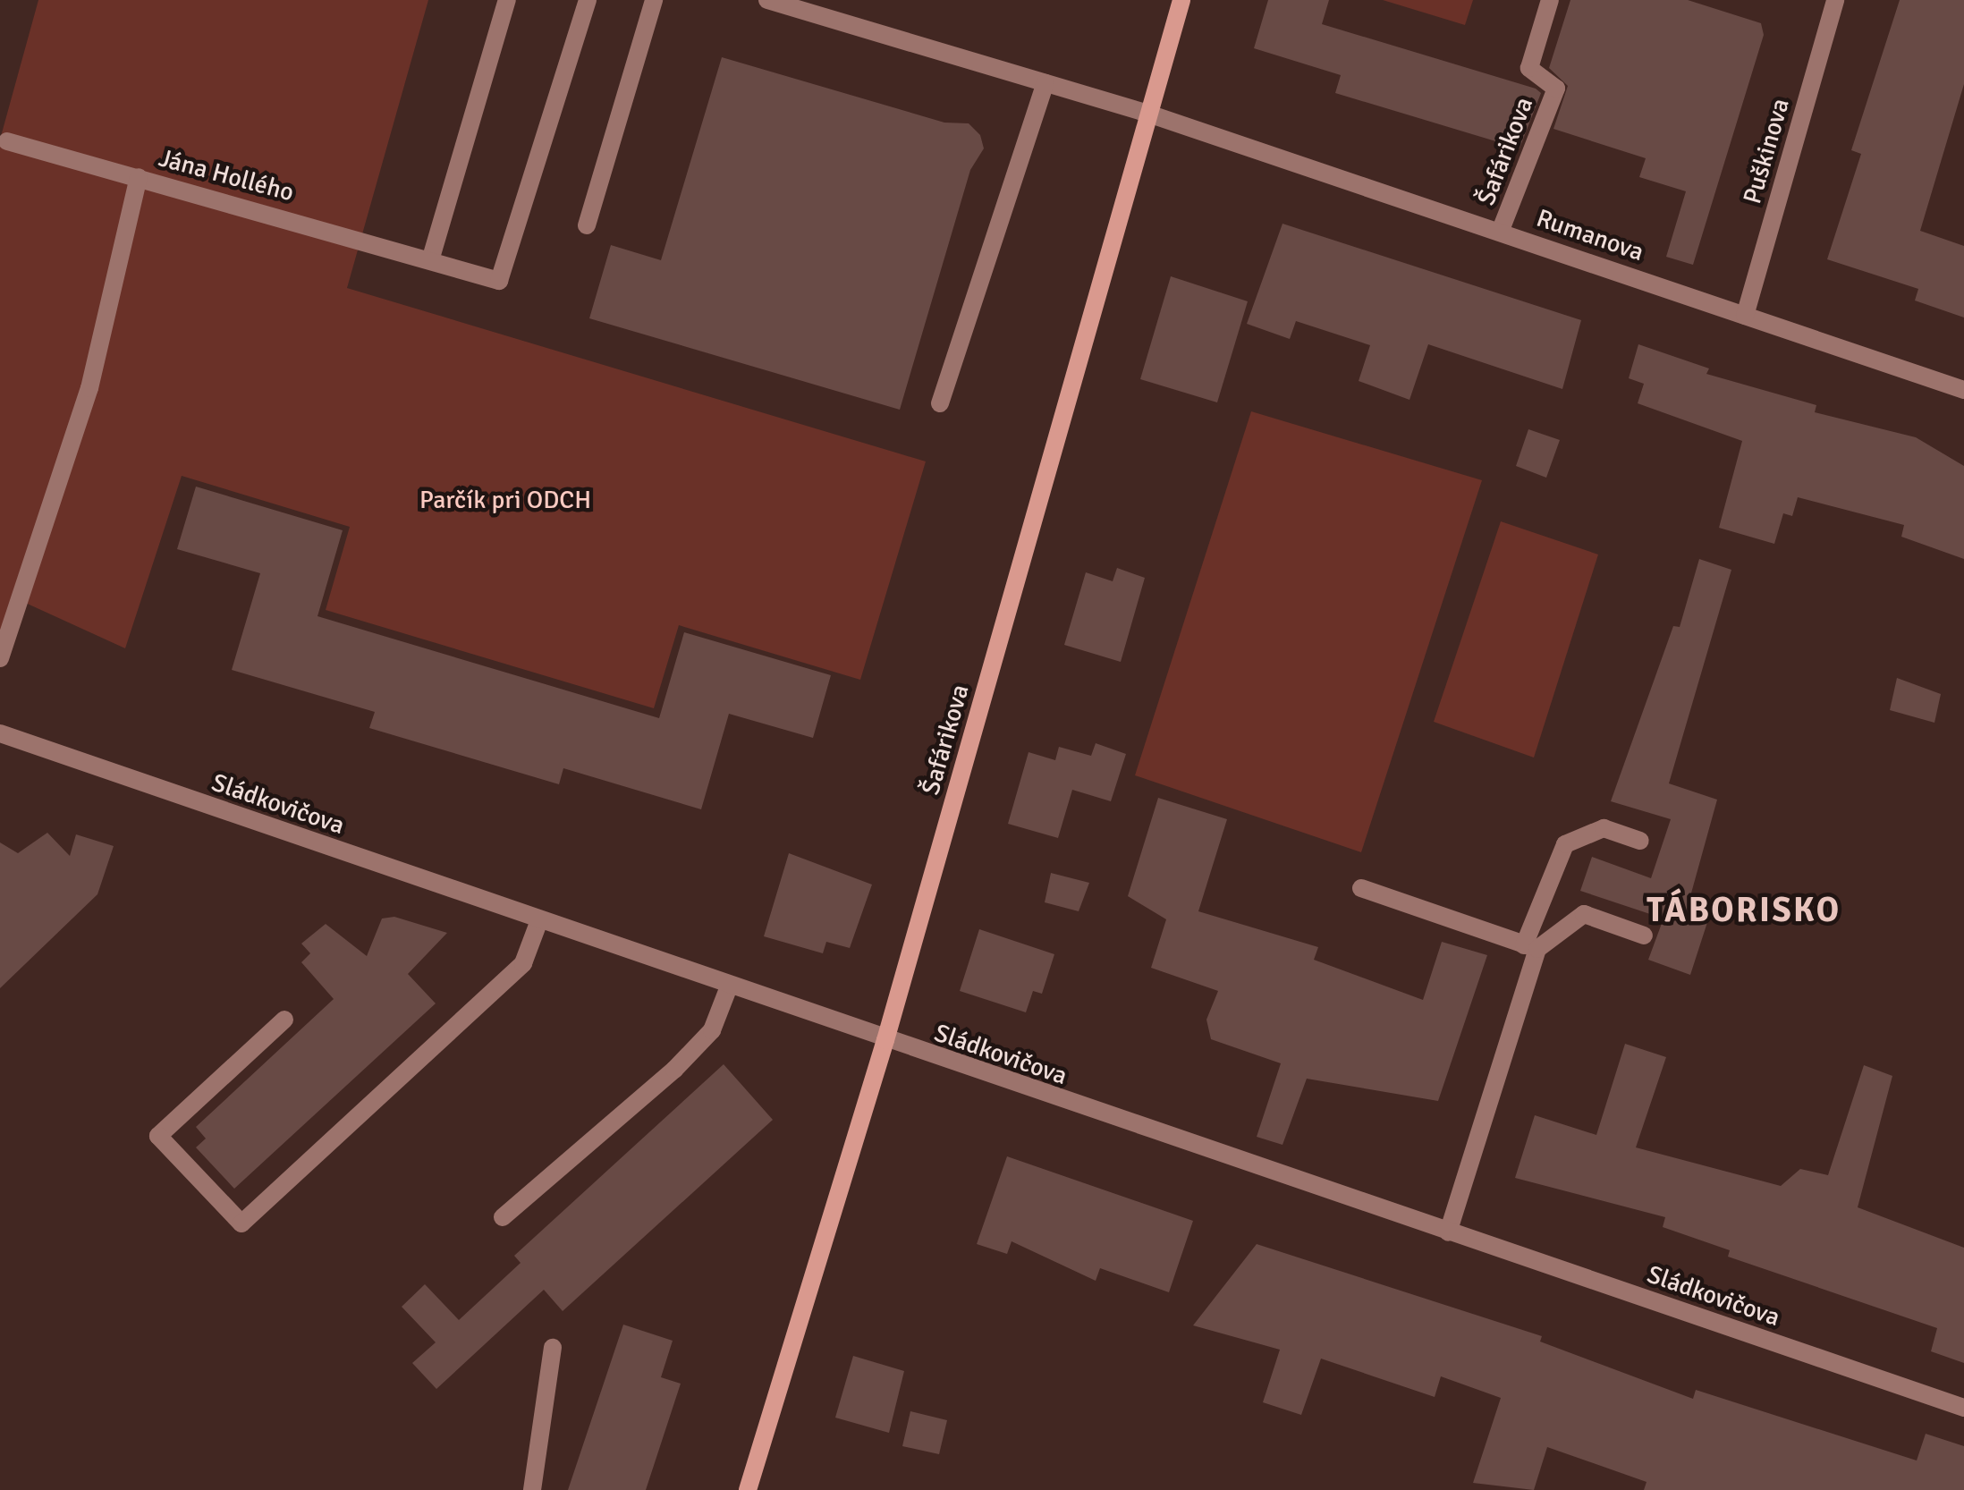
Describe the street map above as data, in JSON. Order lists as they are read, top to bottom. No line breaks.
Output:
{"streets":{"street":["Šafárikova","Puškinova","Jána Hollého","Rumanova","Sládkovičova"]},"crossings":[["Šafárikova","Rumanova"],["Šafárikova","Sládkovičova"],["Puškinova","Rumanova"]],"districts":["TÁBORISKO"],"parks":["Parčík pri ODCH"]}
